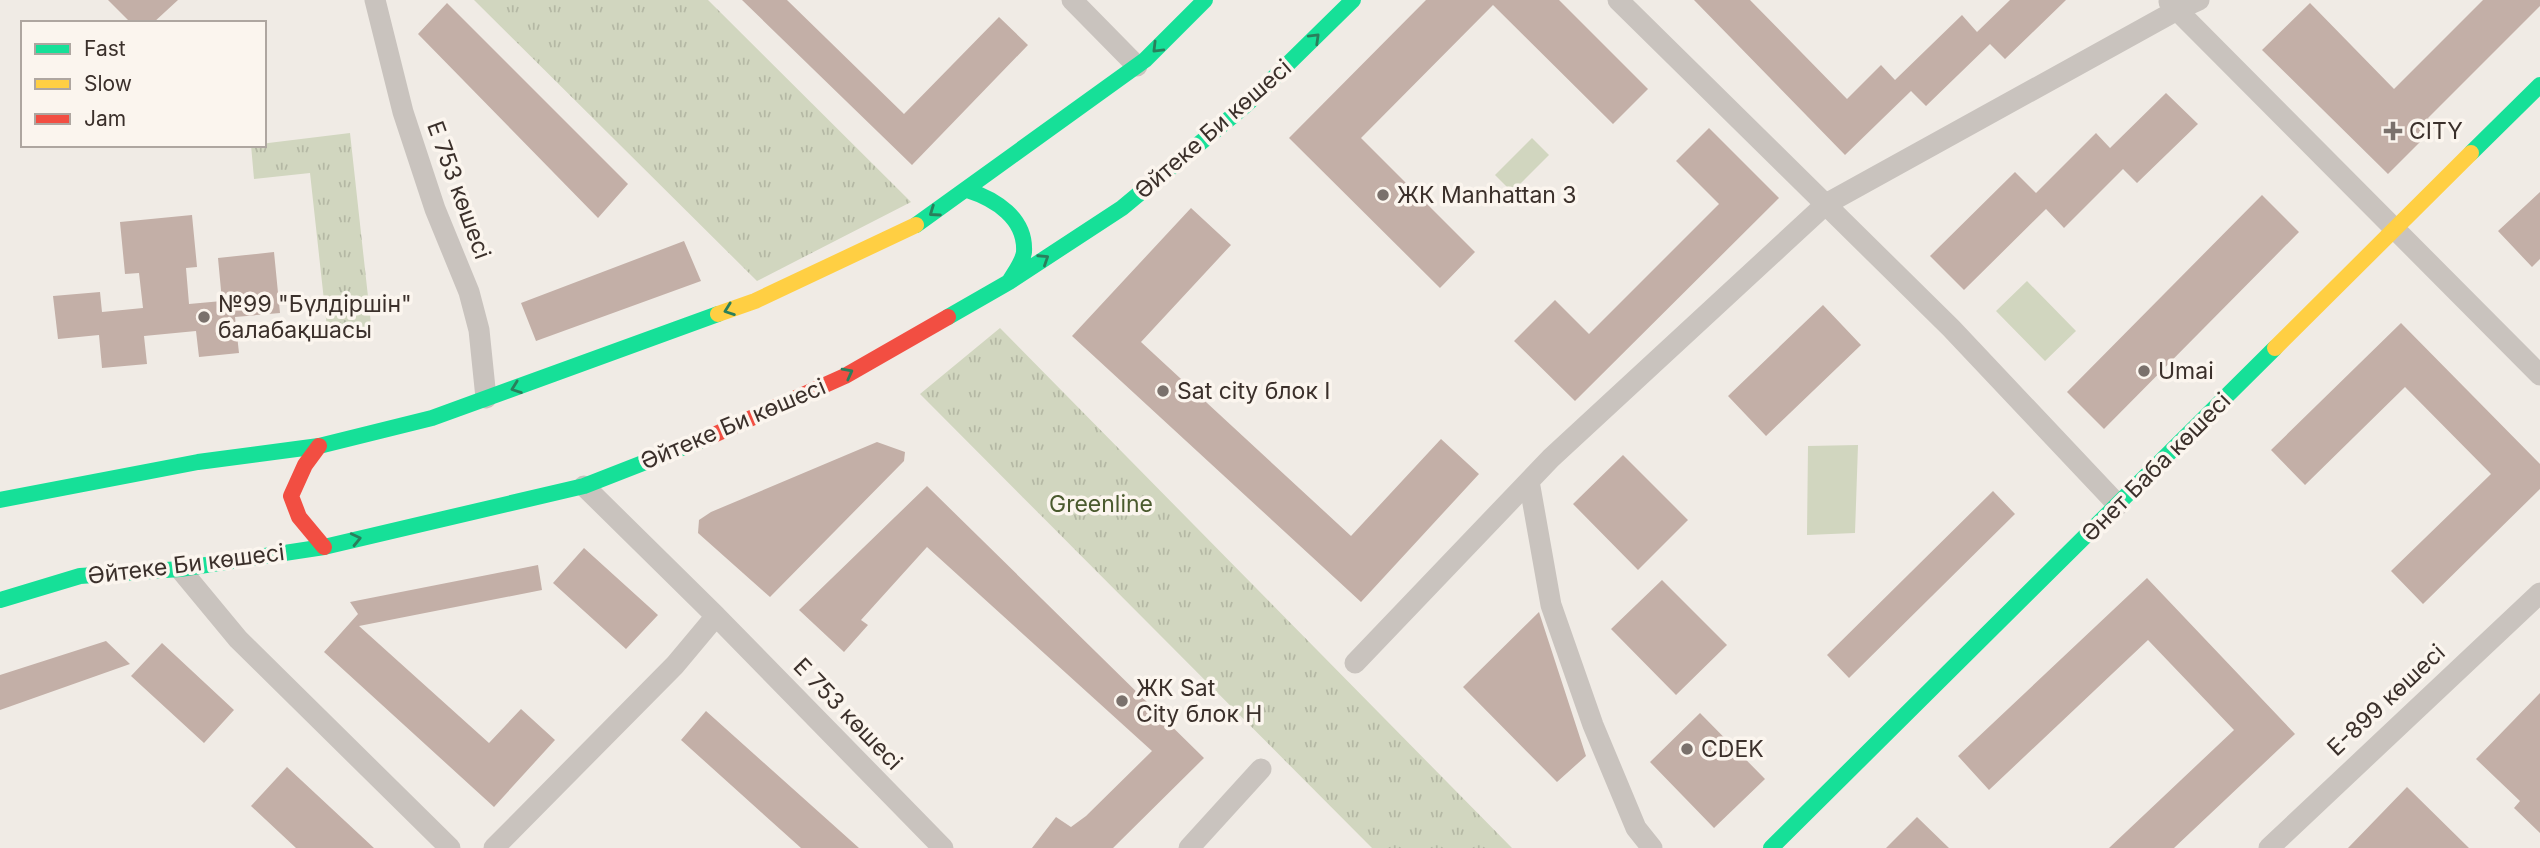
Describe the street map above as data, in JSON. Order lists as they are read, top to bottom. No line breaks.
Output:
{"streets":{"street":["Әйтеке Би көшесі","Е 753 көшесі","Әнет Баба көшесі","Е-899 көшесі"]},"crossings":[["Әйтеке Би көшесі","Е 753 көшесі"]],"parks":["Greenline"],"places":{"health":["CITY"],"other":["ЖК Manhattan 3","№99 \"Бүлдіршін\" балабақшасы","Umai","Sat city блок I","ЖК Sat City блок H","CDEK"]},"legend":["Fast","Slow","Jam"]}
